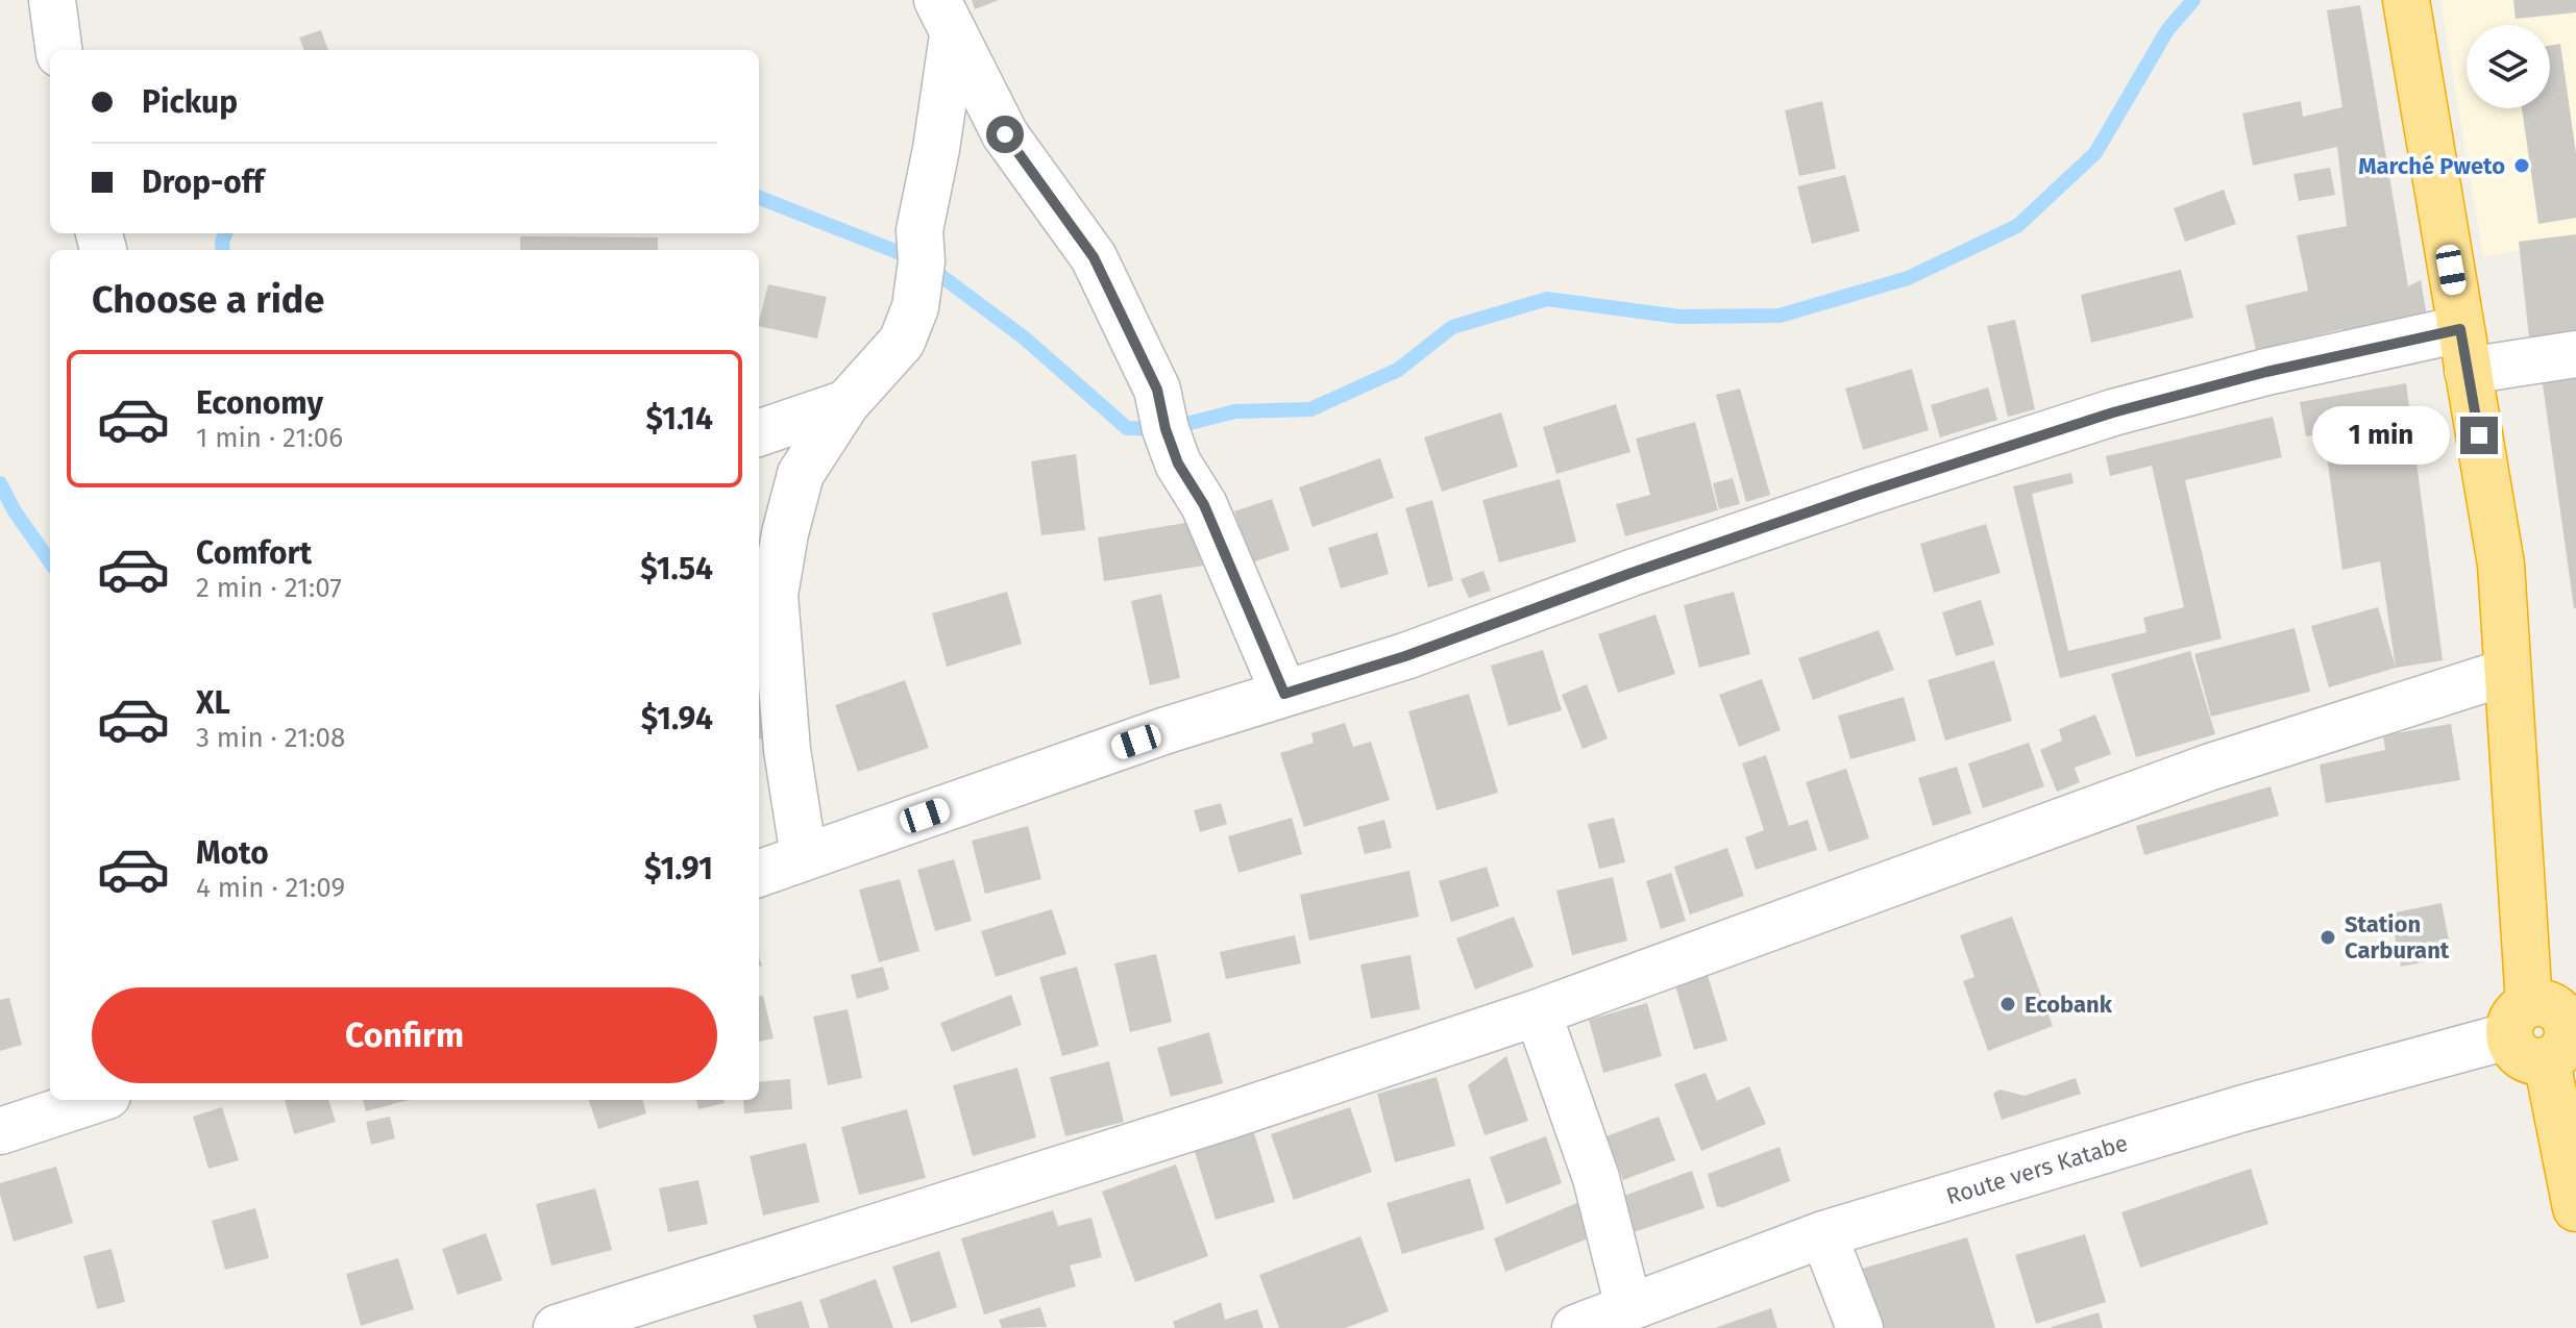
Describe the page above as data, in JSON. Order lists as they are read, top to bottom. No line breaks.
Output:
{"streets":{"street":["Route vers Katabe"]},"places":["Marché Pweto","Station Carburant","Ecobank"],"page":{"banner":["Pickup","Drop-off"],"heading":"Choose a ride","list":[{"name":"Economy","note":"1 min · 21:06","value":"$1.14"},{"name":"Comfort","note":"2 min · 21:07","value":"$1.54"},{"name":"XL","note":"3 min · 21:08","value":"$1.94"},{"name":"Moto","note":"4 min · 21:09","value":"$1.91"}],"bubble":"1 min","buttons":"Confirm"}}
